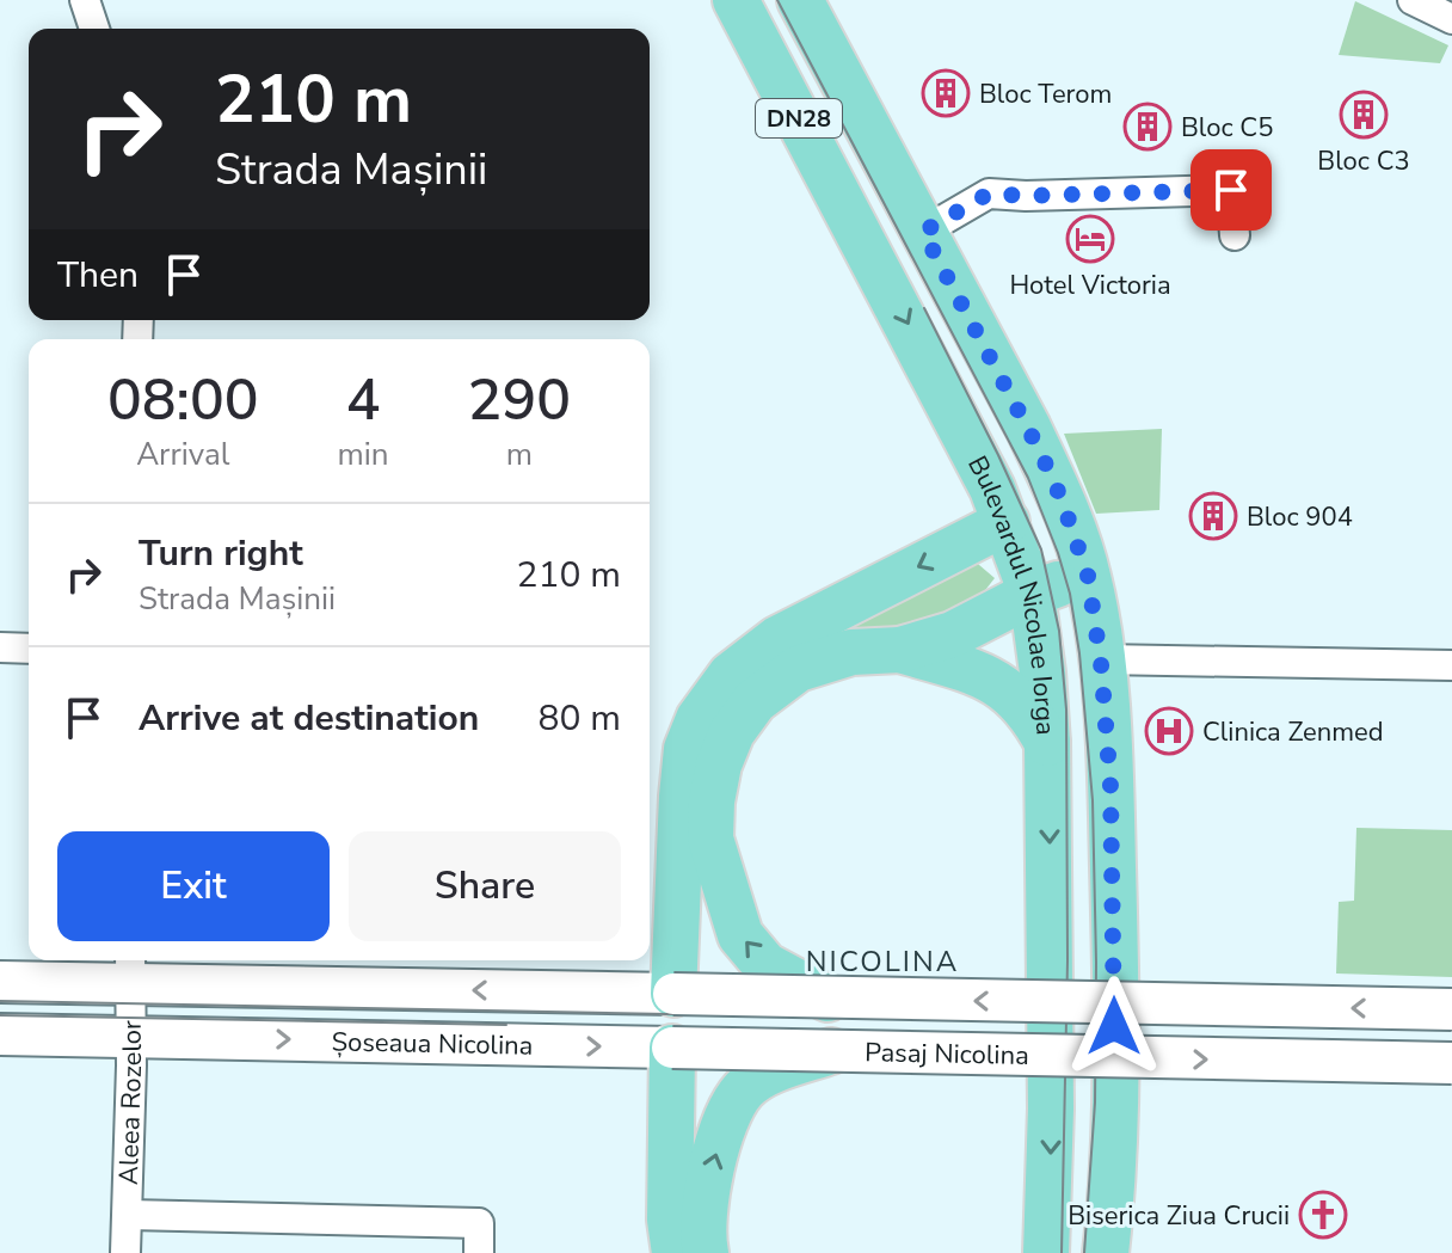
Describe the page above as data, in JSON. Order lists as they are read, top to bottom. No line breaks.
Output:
{"streets":{"main road":["DN28","Bulevardul Nicolae Iorga","Șoseaua Nicolina","Pasaj Nicolina"],"street":["Aleea Rozelor"]},"crossings":[["Șoseaua Nicolina","Pasaj Nicolina"],["Șoseaua Nicolina","Aleea Rozelor"]],"districts":["NICOLINA"],"places":{"building":["Bloc Terom","Bloc C3","Bloc C5","Bloc 904"],"hotel":["Hotel Victoria"],"hospital":["Clinica Zenmed"],"church":["Biserica Ziua Crucii"]},"page":{"turn":["210 m","Strada Mașinii"],"then":"Then","eta":["08:00","Arrival","4","min","290","m"],"list":[{"name":"Turn right","note":"Strada Mașinii","value":"210 m"},{"name":"Arrive at destination","value":"80 m"}],"buttons":["Exit","Share"]}}
